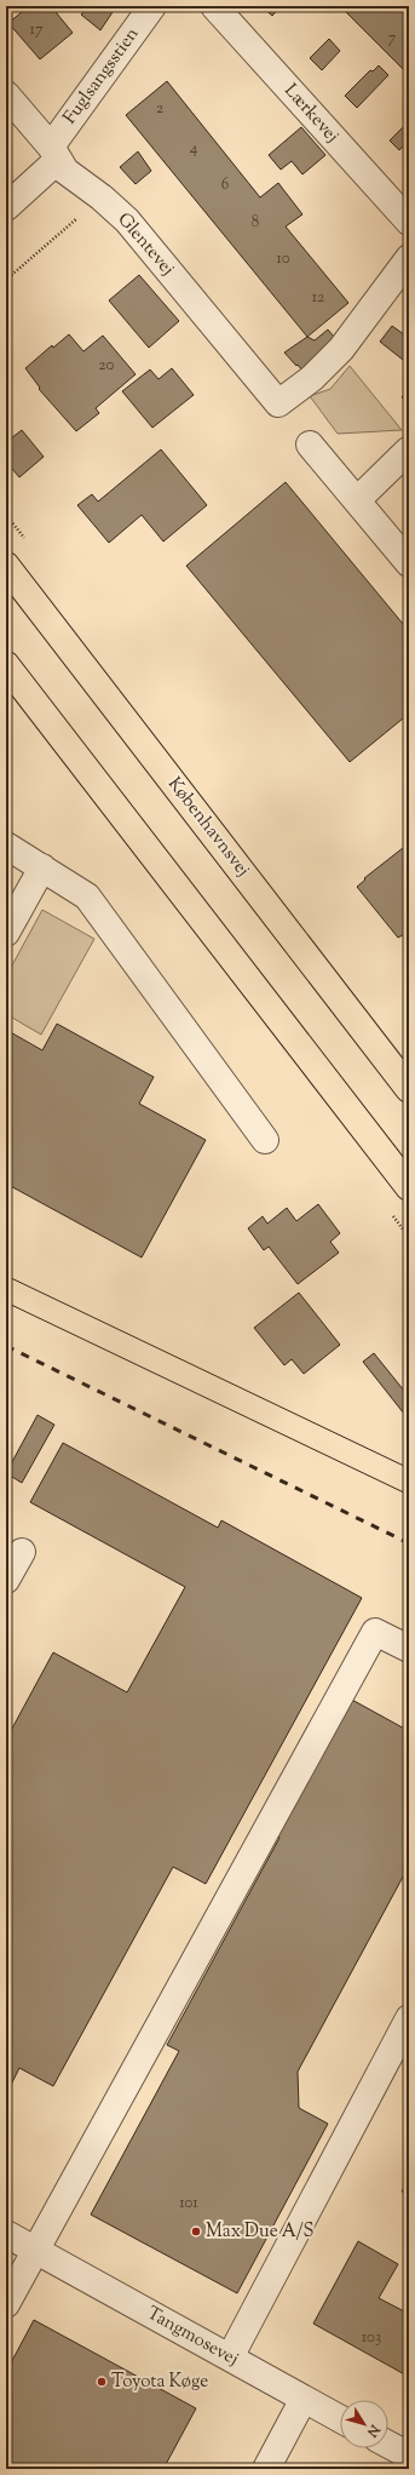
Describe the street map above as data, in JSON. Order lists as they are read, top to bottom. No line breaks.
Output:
{"streets":{"main road":["Københavnsvej"],"street":["Fuglsangsstien","Lærkevej","Glentevej","Tangmosevej"]},"crossings":[["Fuglsangsstien","Glentevej"]],"places":["Max Due A/S","Toyota Køge"],"house_numbers":["17","7","2","4","6","8","10","12","20","101","103"],"north":"bottom right"}
